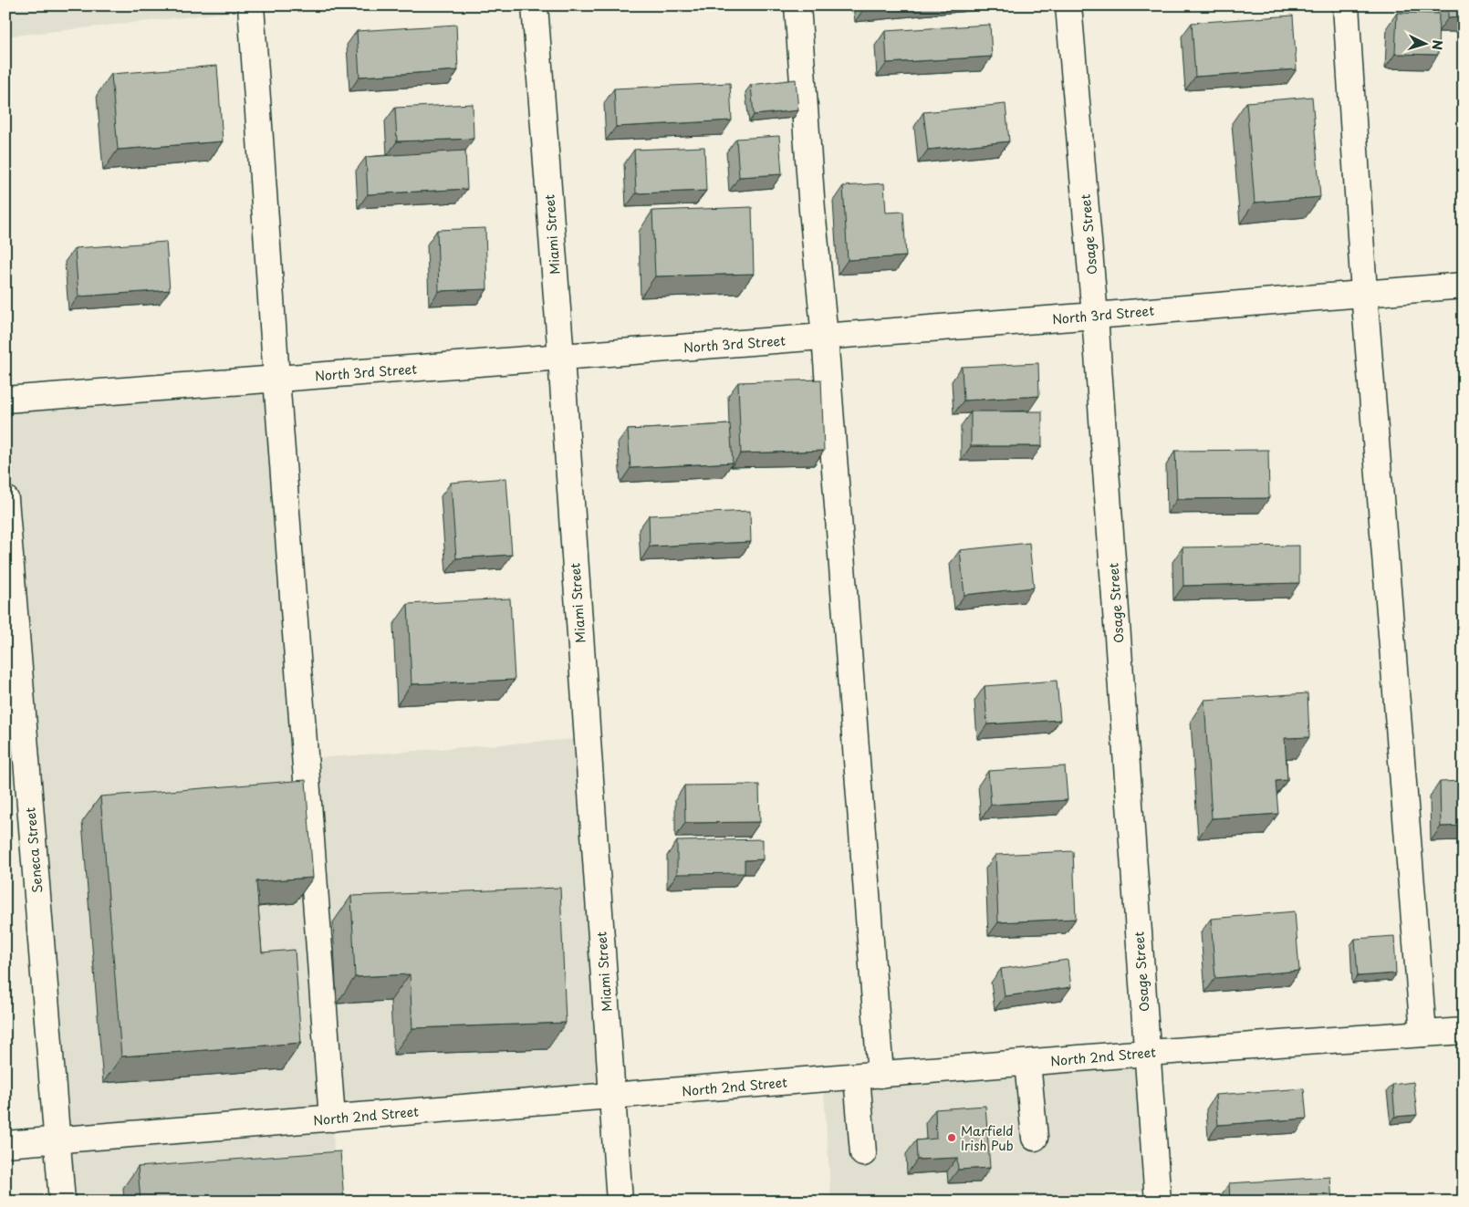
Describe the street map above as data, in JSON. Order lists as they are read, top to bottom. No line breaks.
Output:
{"streets":{"street":["Miami Street","Osage Street","North 3rd Street","Seneca Street","North 2nd Street"]},"crossings":[["Miami Street","North 3rd Street"],["Miami Street","North 2nd Street"],["Osage Street","North 3rd Street"],["Osage Street","North 2nd Street"],["Seneca Street","North 2nd Street"]],"places":["Marfield Irish Pub"],"north":"right"}
